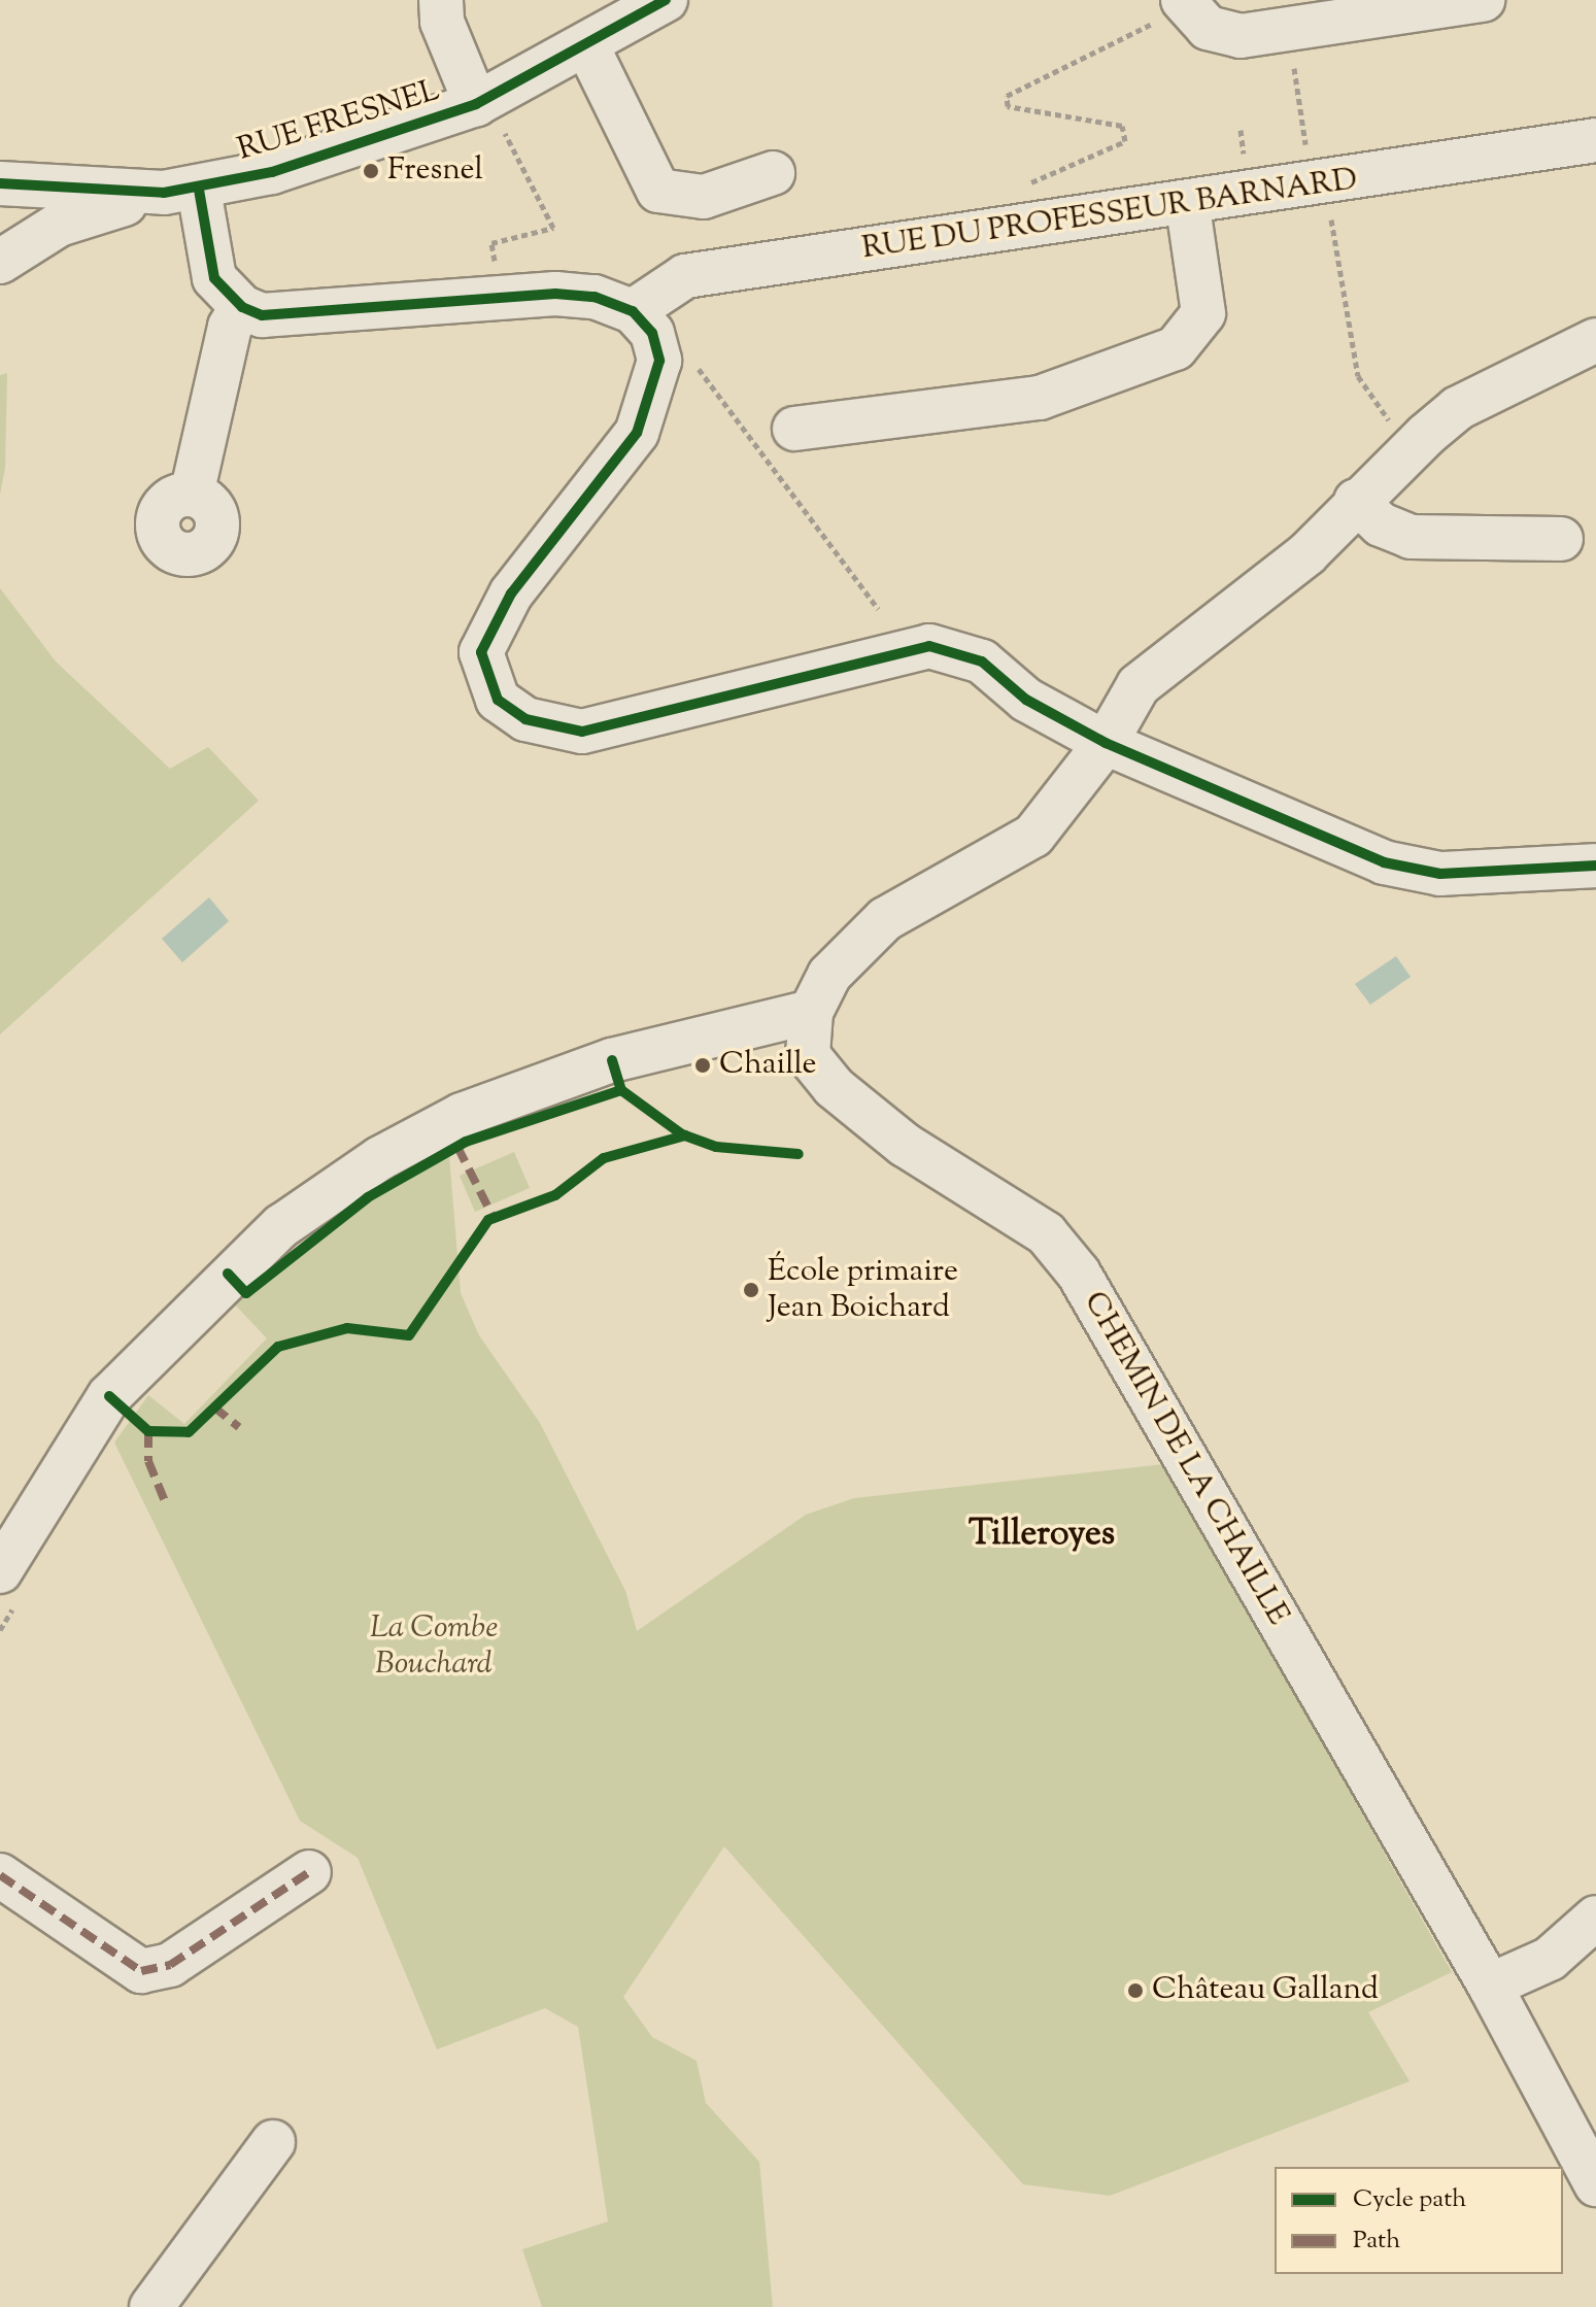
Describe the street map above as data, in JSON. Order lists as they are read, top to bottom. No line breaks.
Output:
{"streets":{"street":["RUE FRESNEL","RUE DU PROFESSEUR BARNARD","CHEMIN DE LA CHAILLE"]},"districts":["Tilleroyes"],"parks":["La Combe Bouchard"],"places":["Fresnel","Chaille","École primaire Jean Boichard","Château Galland"],"legend":["Cycle path","Path"]}
